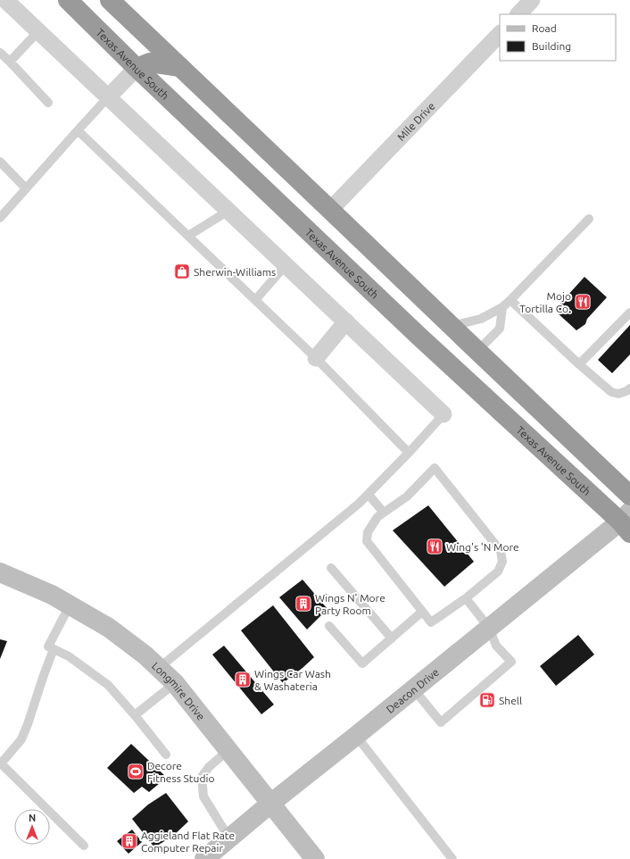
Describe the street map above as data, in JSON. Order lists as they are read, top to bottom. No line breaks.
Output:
{"streets":{"highway":["Texas Avenue South"],"street":["Mile Drive","Deacon Drive","Longmire Drive"]},"crossings":[["Texas Avenue South","Deacon Drive"],["Deacon Drive","Longmire Drive"]],"places":{"shop":["Sherwin-Williams"],"restaurant":["Mojo Tortilla Co.","Wing's 'N More"],"building":["Wings N' More Party Room","Wings Car Wash & Washateria","Aggieland Flat Rate Computer Repair"],"fuel station":["Shell"],"sports":["Decore Fitness Studio"]},"legend":["Road","Building"],"north":"top"}
